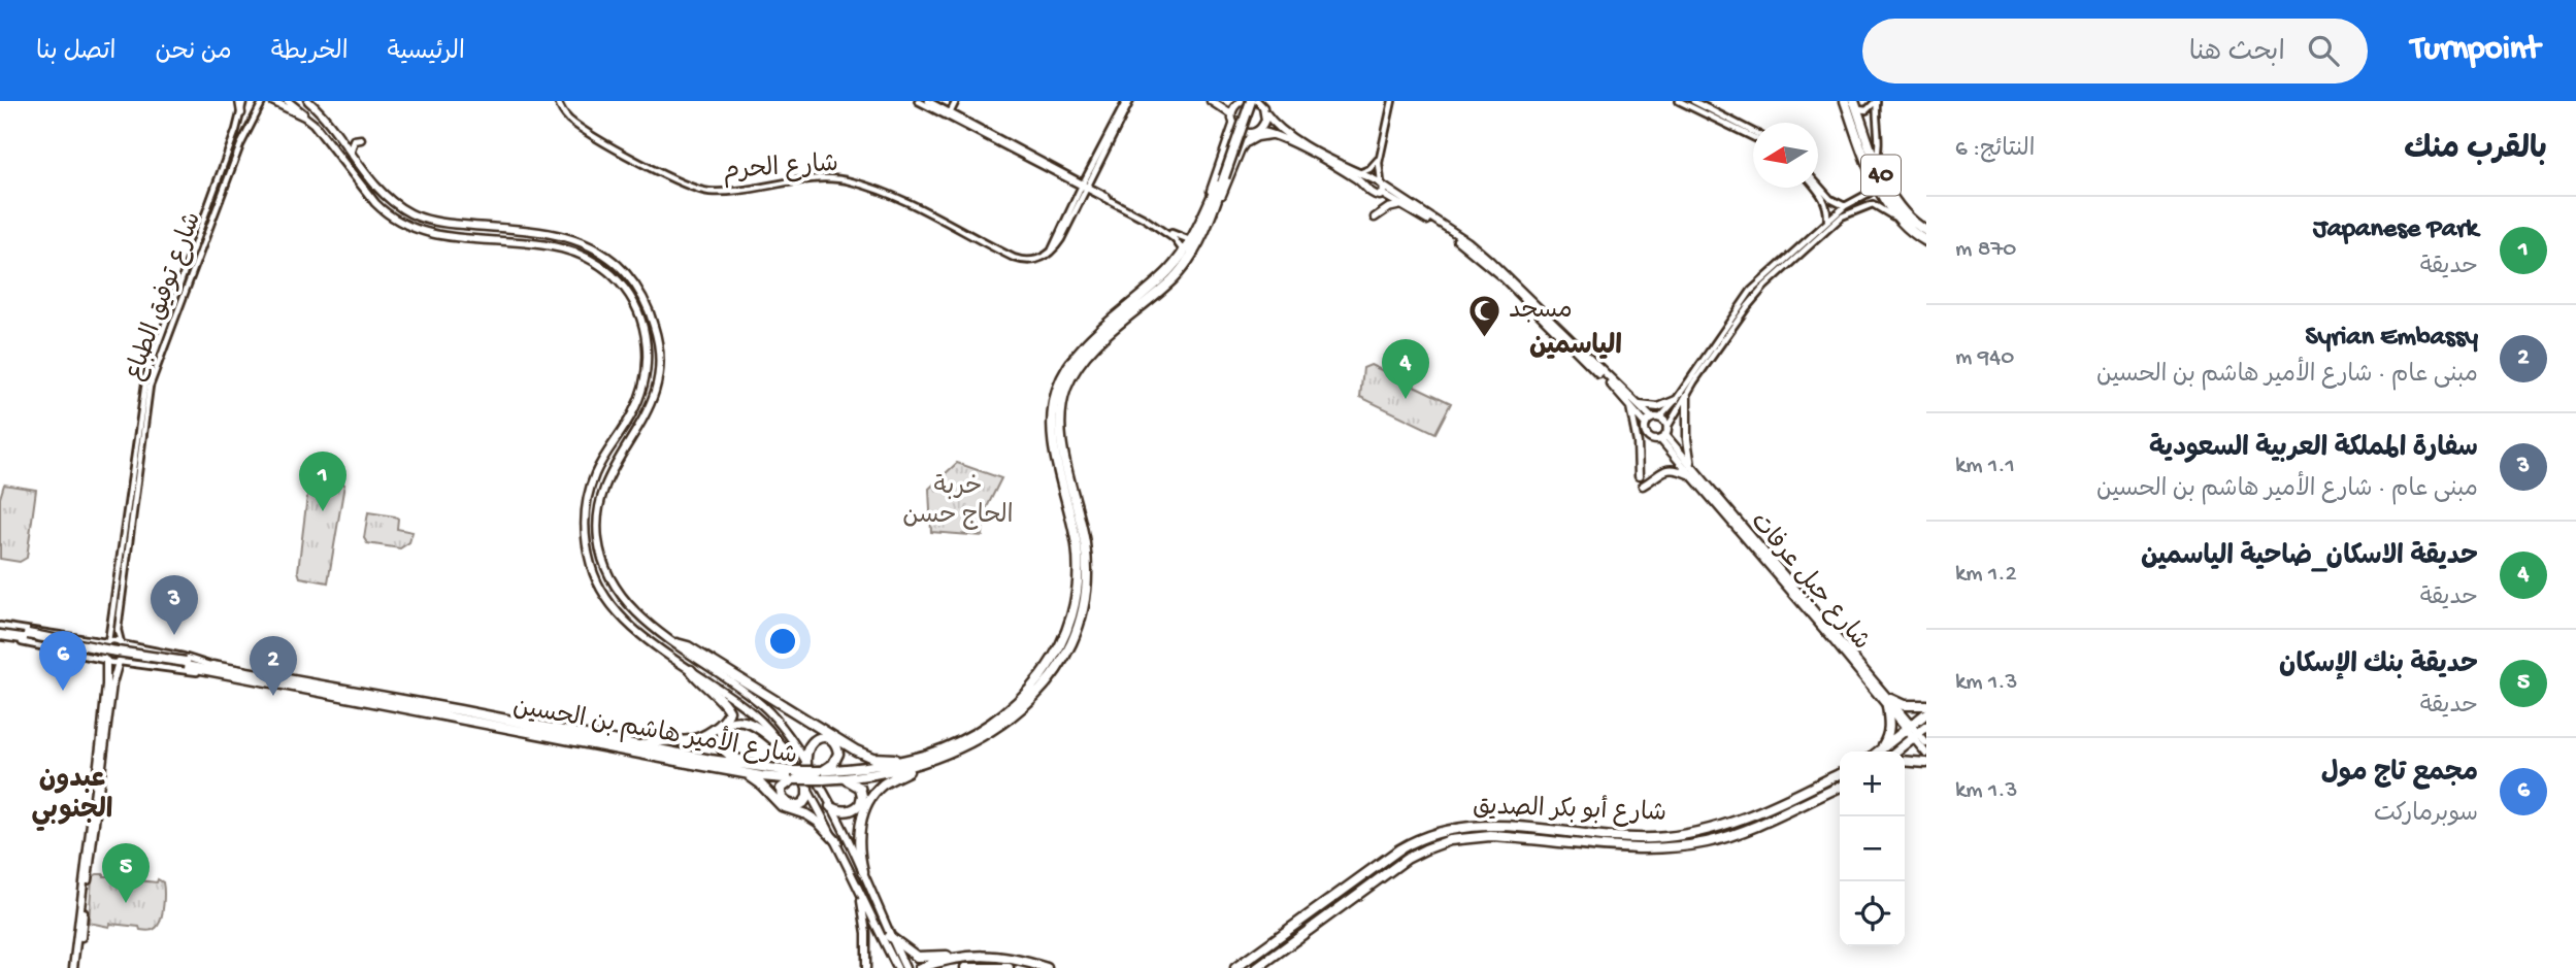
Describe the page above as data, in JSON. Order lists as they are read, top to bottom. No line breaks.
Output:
{"streets":{"highway":["40","شارع الأمير هاشم بن الحسين","شارع أبو بكر الصديق"],"main road":["شارع جبل عرفات"],"street":["شارع الحرم","شارع توفيق الطباع"]},"districts":["الياسمين","عبدون الجنوبي"],"parks":["خربة الحاج حسن"],"places":{"mosque":["مسجد"]},"north":"left","page":{"header":"Turnpoint","search":"ابحث هنا","nav":["الرئيسية","الخريطة","من نحن","اتصل بنا"],"heading":["بالقرب منك","النتائج: 6"],"list":[{"mark":"1","name":"Japanese Park","note":"حديقة","value":"870 m"},{"mark":"2","name":"Syrian Embassy","note":"مبنى عام · شارع الأمير هاشم بن الحسين","value":"940 m"},{"mark":"3","name":"سفارة المملكة العربية السعودية","note":"مبنى عام · شارع الأمير هاشم بن الحسين","value":"1.1 km"},{"mark":"4","name":"حديقة الاسكان_ضاحية الياسمين","note":"حديقة","value":"1.2 km"},{"mark":"5","name":"حديقة بنك الإسكان","note":"حديقة","value":"1.3 km"},{"mark":"6","name":"مجمع تاج مول","note":"سوبرماركت","value":"1.3 km"}],"pins":["4","1","3","6","2","5"],"map_buttons":["+","−"]}}
